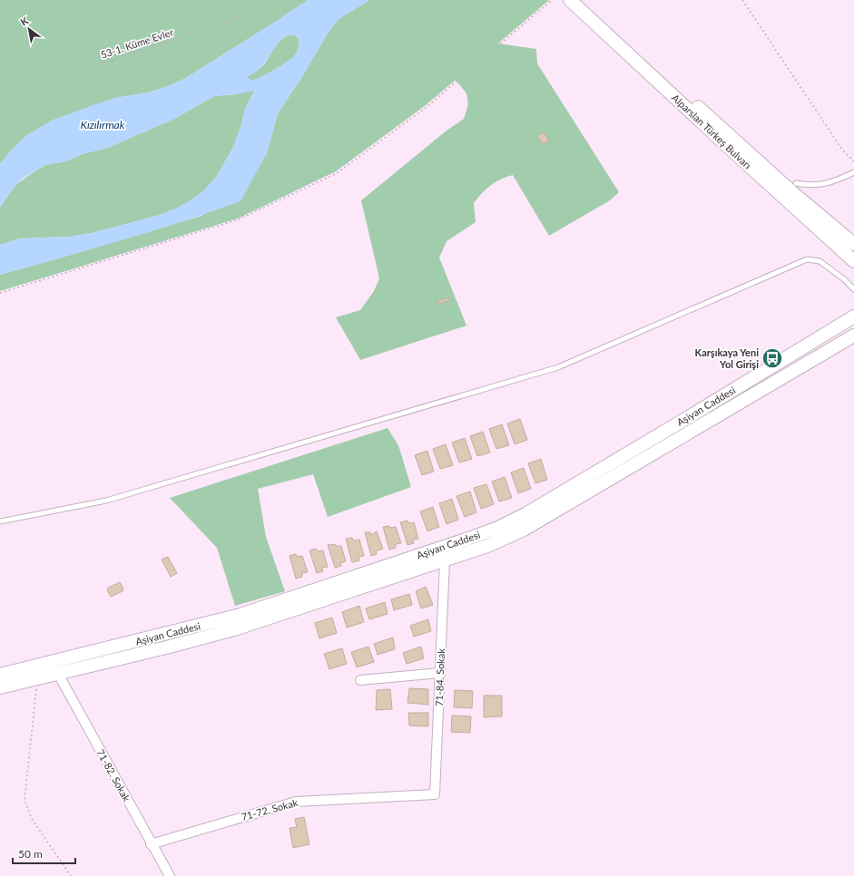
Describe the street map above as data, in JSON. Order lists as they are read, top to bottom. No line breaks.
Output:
{"streets":{"street":["Alparslan Türkeş Bulvarı","Aşiyan Caddesi","71-84. Sokak","71-82. Sokak","71-72. Sokak"],"path":["53-1. Küme Evler"]},"crossings":[["Aşiyan Caddesi","71-84. Sokak"],["Aşiyan Caddesi","71-82. Sokak"],["71-84. Sokak","71-72. Sokak"],["71-82. Sokak","71-72. Sokak"]],"water":["Kızılırmak"],"places":{"bus stop":["Karşıkaya Yeni Yol Girişi"]},"scale_bar":"50 m","north":"top left"}
